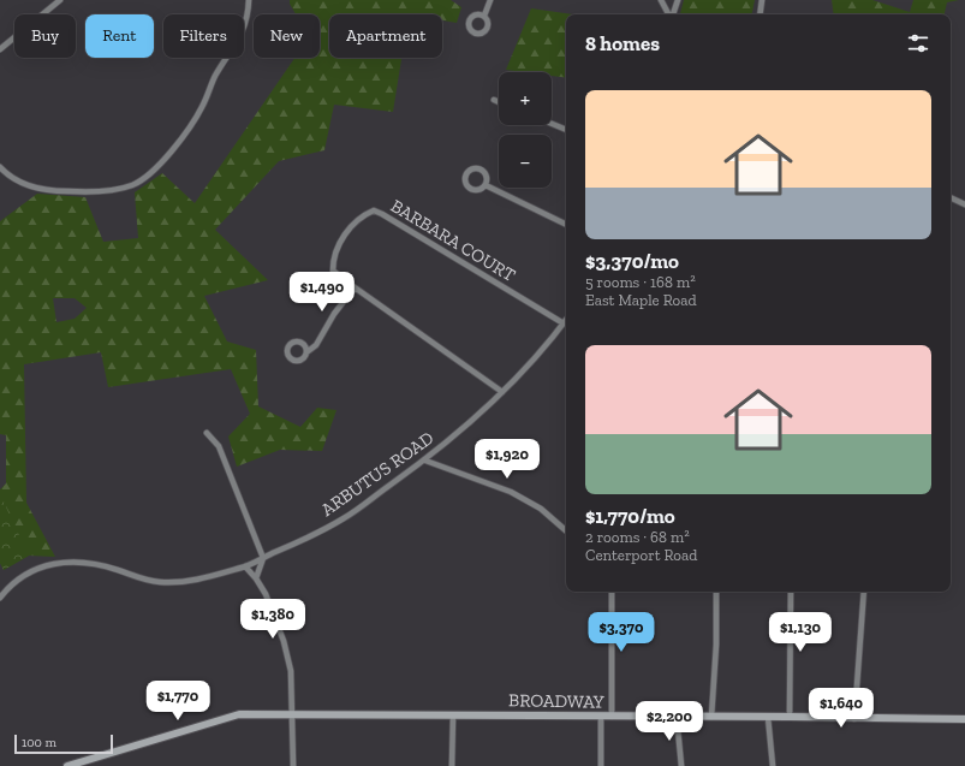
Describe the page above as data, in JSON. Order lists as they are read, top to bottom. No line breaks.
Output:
{"streets":{"main road":["BROADWAY"],"street":["BARBARA COURT","ARBUTUS ROAD"]},"crossings":[["BARBARA COURT","ARBUTUS ROAD"]],"scale_bar":"100 m","page":{"chip":["Buy","Rent","Filters","New","Apartment"],"heading":"8 homes","map_buttons":["+","−"],"list":[{"name":"$3,370/mo","note":"5 rooms · 168 m² · East Maple Road"},{"name":"$1,770/mo","note":"2 rooms · 68 m² · Centerport Road"}],"price":["$1,490","$1,920","$1,380","$3,370","$1,130","$1,770","$1,640","$2,200"],"scale":"100 m"}}
